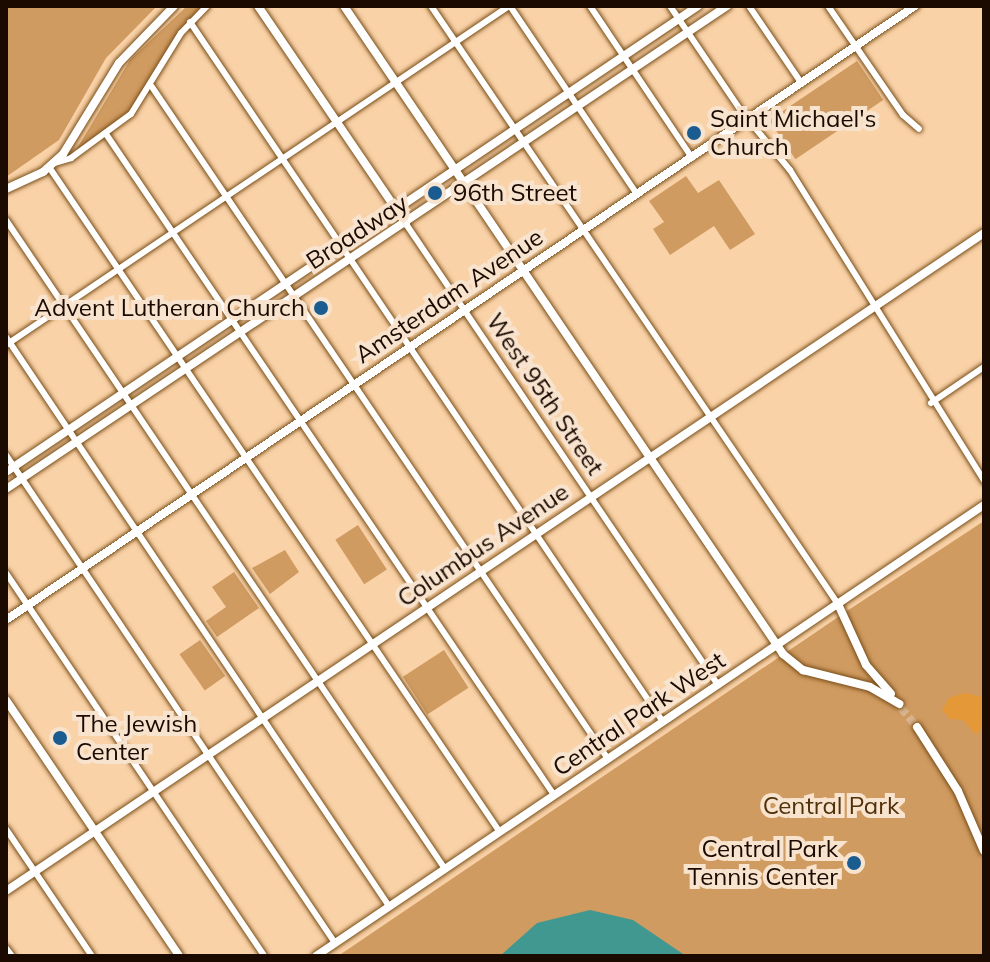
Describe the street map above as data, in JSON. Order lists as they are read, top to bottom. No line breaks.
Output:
{"streets":{"main road":["Broadway","Amsterdam Avenue","West 95th Street","Columbus Avenue","Central Park West"]},"crossings":[["Broadway","West 95th Street"],["Amsterdam Avenue","West 95th Street"],["West 95th Street","Columbus Avenue"],["West 95th Street","Central Park West"]],"parks":["Central Park"],"places":["Saint Michael's Church","96th Street","Advent Lutheran Church","The Jewish Center","Central Park Tennis Center"]}
